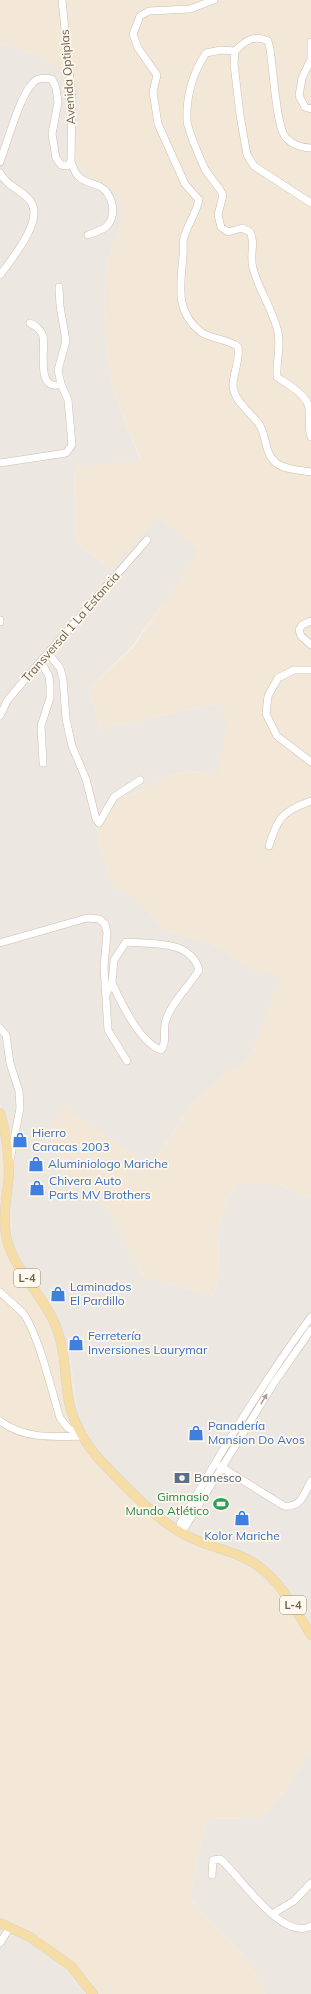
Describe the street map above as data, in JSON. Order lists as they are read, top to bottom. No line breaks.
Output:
{"streets":{"main road":["L-4"],"street":["Avenida Optiplas","Transversal 1 La Estancia"]},"places":{"shop":["Hierro Caracas 2003","Aluminiologo Mariche","Chivera Auto Parts MV Brothers","Laminados El Pardillo","Ferretería Inversiones Laurymar","Panadería Mansion Do Avos","Kolor Mariche"],"bank":["Banesco"],"sports":["Gimnasio Mundo Atlético"]}}
